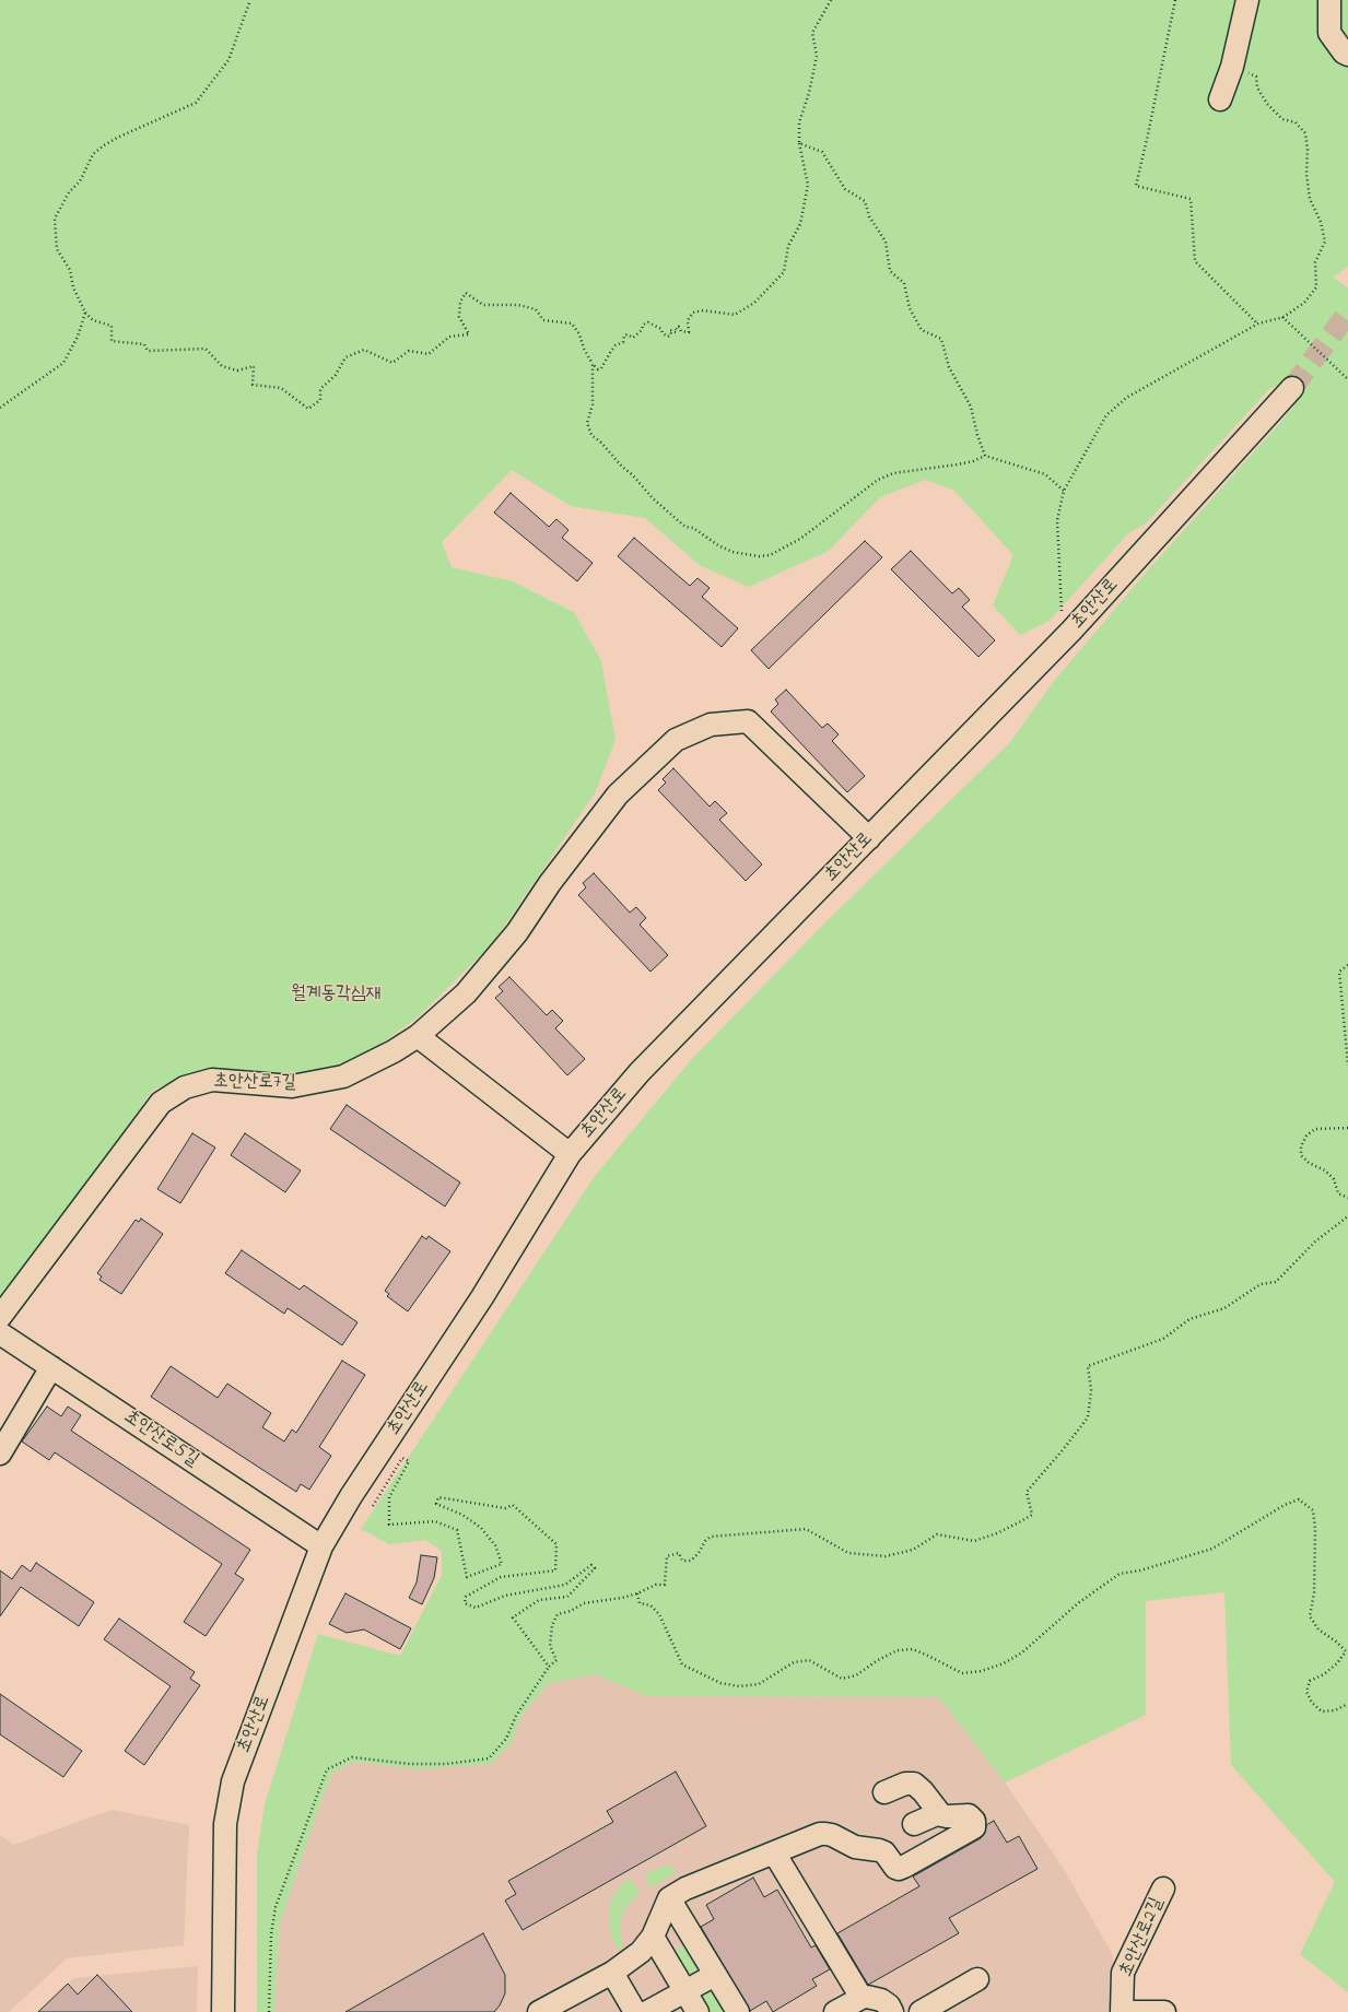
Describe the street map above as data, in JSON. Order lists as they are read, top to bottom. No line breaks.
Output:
{"streets":{"street":["초안산로","초안산로7길","초안산로5길","초안산로2길"]},"crossings":[["초안산로","초안산로7길"],["초안산로","초안산로5길"]],"parks":["월계동각심재"]}
